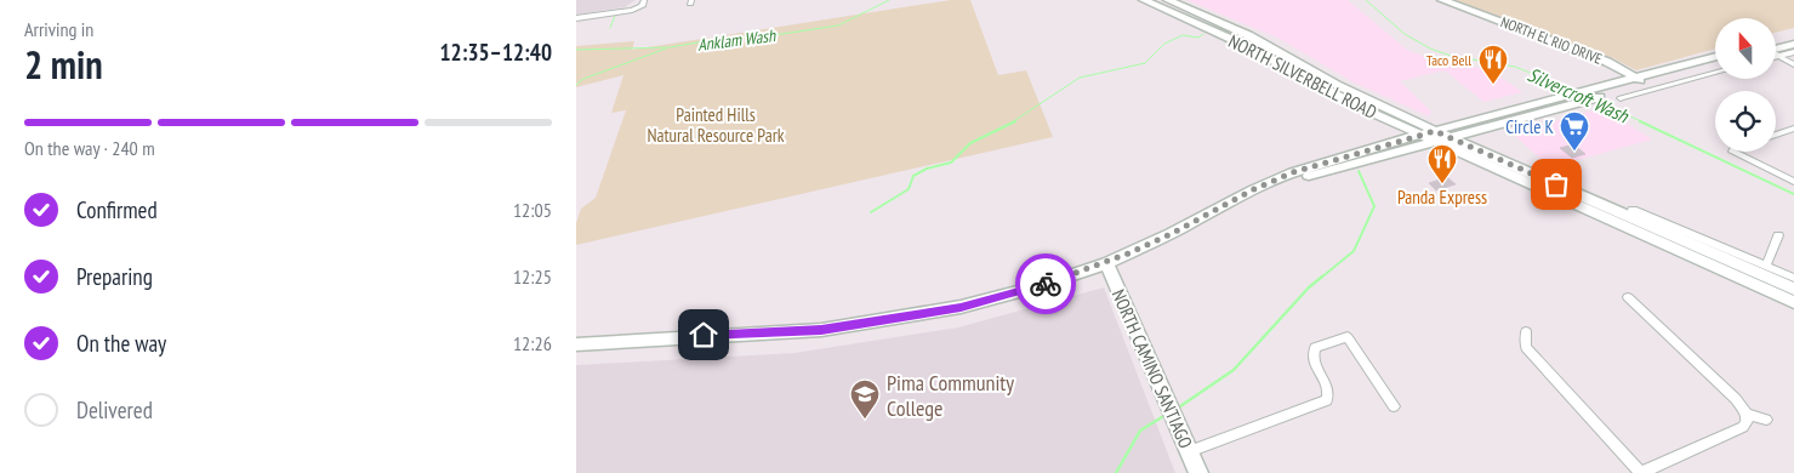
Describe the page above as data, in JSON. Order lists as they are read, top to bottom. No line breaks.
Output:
{"streets":{"main road":["NORTH EL RIO DRIVE","NORTH SILVERBELL ROAD","NORTH CAMINO SANTIAGO"]},"water":["Anklam Wash","Silvercroft Wash"],"parks":["Painted Hills Natural Resource Park"],"places":{"restaurant":["Taco Bell","Panda Express"],"supermarket":["Circle K"],"school or university":["Pima Community College"]},"north":"top","page":{"heading":["2 min","Arriving in","12:35–12:40"],"bar":"On the way · 240 m","list":[["Confirmed","12:05"],["Preparing","12:25"],["On the way","12:26"],"Delivered"]}}
